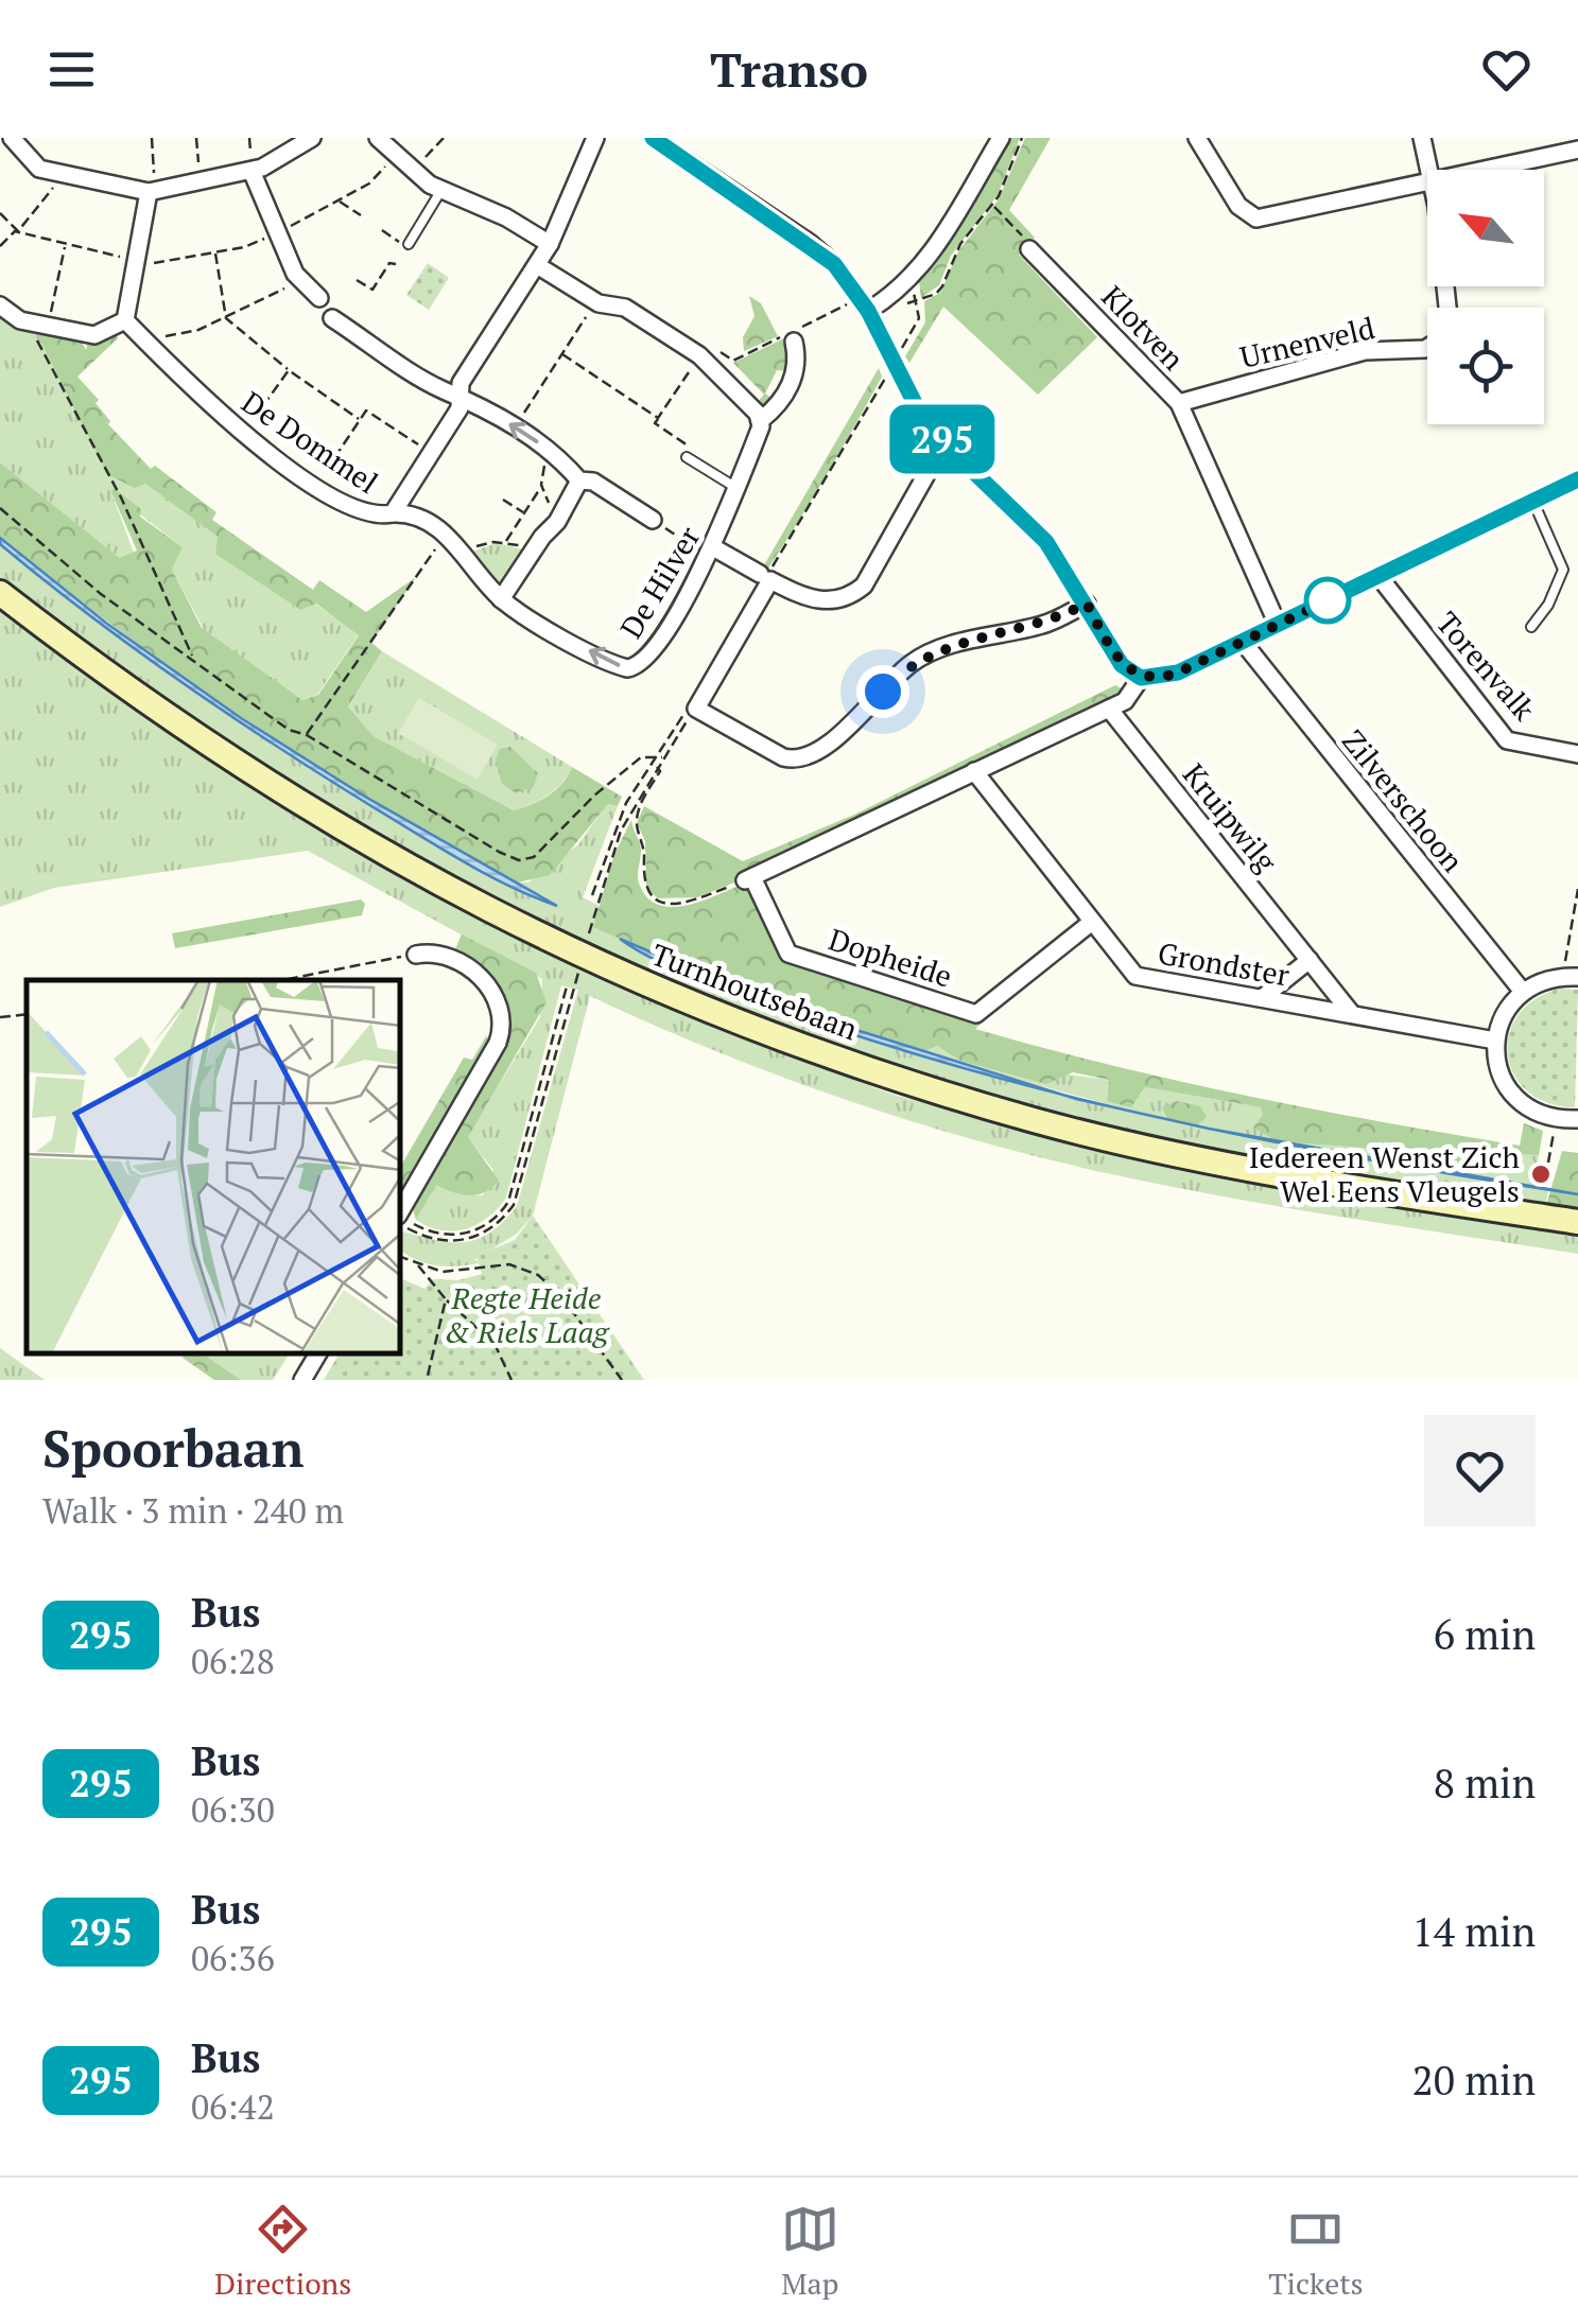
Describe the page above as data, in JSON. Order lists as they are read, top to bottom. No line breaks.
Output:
{"streets":{"main road":["Turnhoutsebaan"],"street":["Klotven","Urnenveld","De Dommel","De Hilver","Torenvalk","Zilverschoon","Kruipwilg","Dopheide","Grondster"]},"crossings":[["Klotven","Urnenveld"],["De Dommel","De Hilver"],["Kruipwilg","Grondster"],["Dopheide","Grondster"]],"parks":["Regte Heide & Riels Laag"],"places":["Iedereen Wenst Zich Wel Eens Vleugels"],"lines":["bus line 295"],"north":"top left","page":{"header":"Transo","on_map":"295","heading":["Spoorbaan","Walk · 3 min · 240 m"],"list":[{"mark":"295","name":"Bus","note":"06:28","value":"6 min"},{"mark":"295","name":"Bus","note":"06:30","value":"8 min"},{"mark":"295","name":"Bus","note":"06:36","value":"14 min"},{"mark":"295","name":"Bus","note":"06:42","value":"20 min"}],"tabs":["Directions","Map","Tickets"]}}
